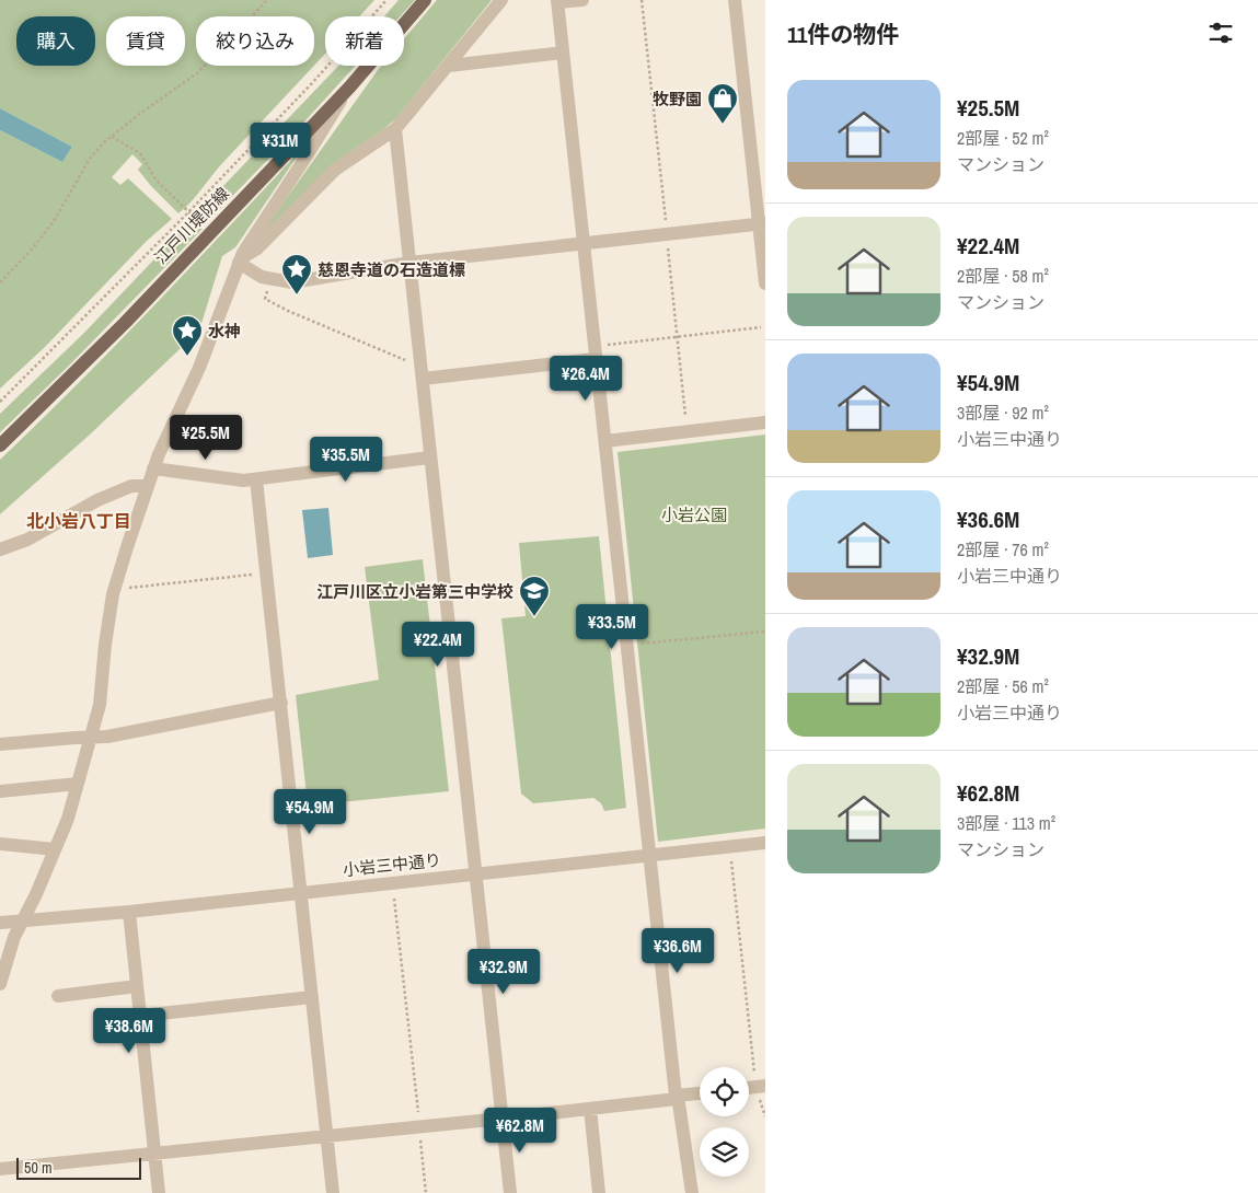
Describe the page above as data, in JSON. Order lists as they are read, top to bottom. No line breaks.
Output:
{"streets":{"main road":["江戸川堤防線"],"street":["小岩三中通り"]},"districts":["北小岩八丁目"],"parks":["小岩公園"],"places":{"shop":["牧野園"],"place":["慈恩寺道の石造道標","水神"],"school or university":["江戸川区立小岩第三中学校"]},"scale_bar":"50 m","page":{"heading":"11件の物件","chip":["購入","賃貸","絞り込み","新着"],"list":[{"name":"¥25.5M","note":"2部屋 · 52 m² · マンション"},{"name":"¥22.4M","note":"2部屋 · 58 m² · マンション"},{"name":"¥54.9M","note":"3部屋 · 92 m² · 小岩三中通り"},{"name":"¥36.6M","note":"2部屋 · 76 m² · 小岩三中通り"},{"name":"¥32.9M","note":"2部屋 · 56 m² · 小岩三中通り"},{"name":"¥62.8M","note":"3部屋 · 113 m² · マンション"}],"price":["¥31M","¥26.4M","¥25.5M","¥35.5M","¥33.5M","¥22.4M","¥54.9M","¥36.6M","¥32.9M","¥38.6M","¥62.8M"],"scale":"50 m"}}
